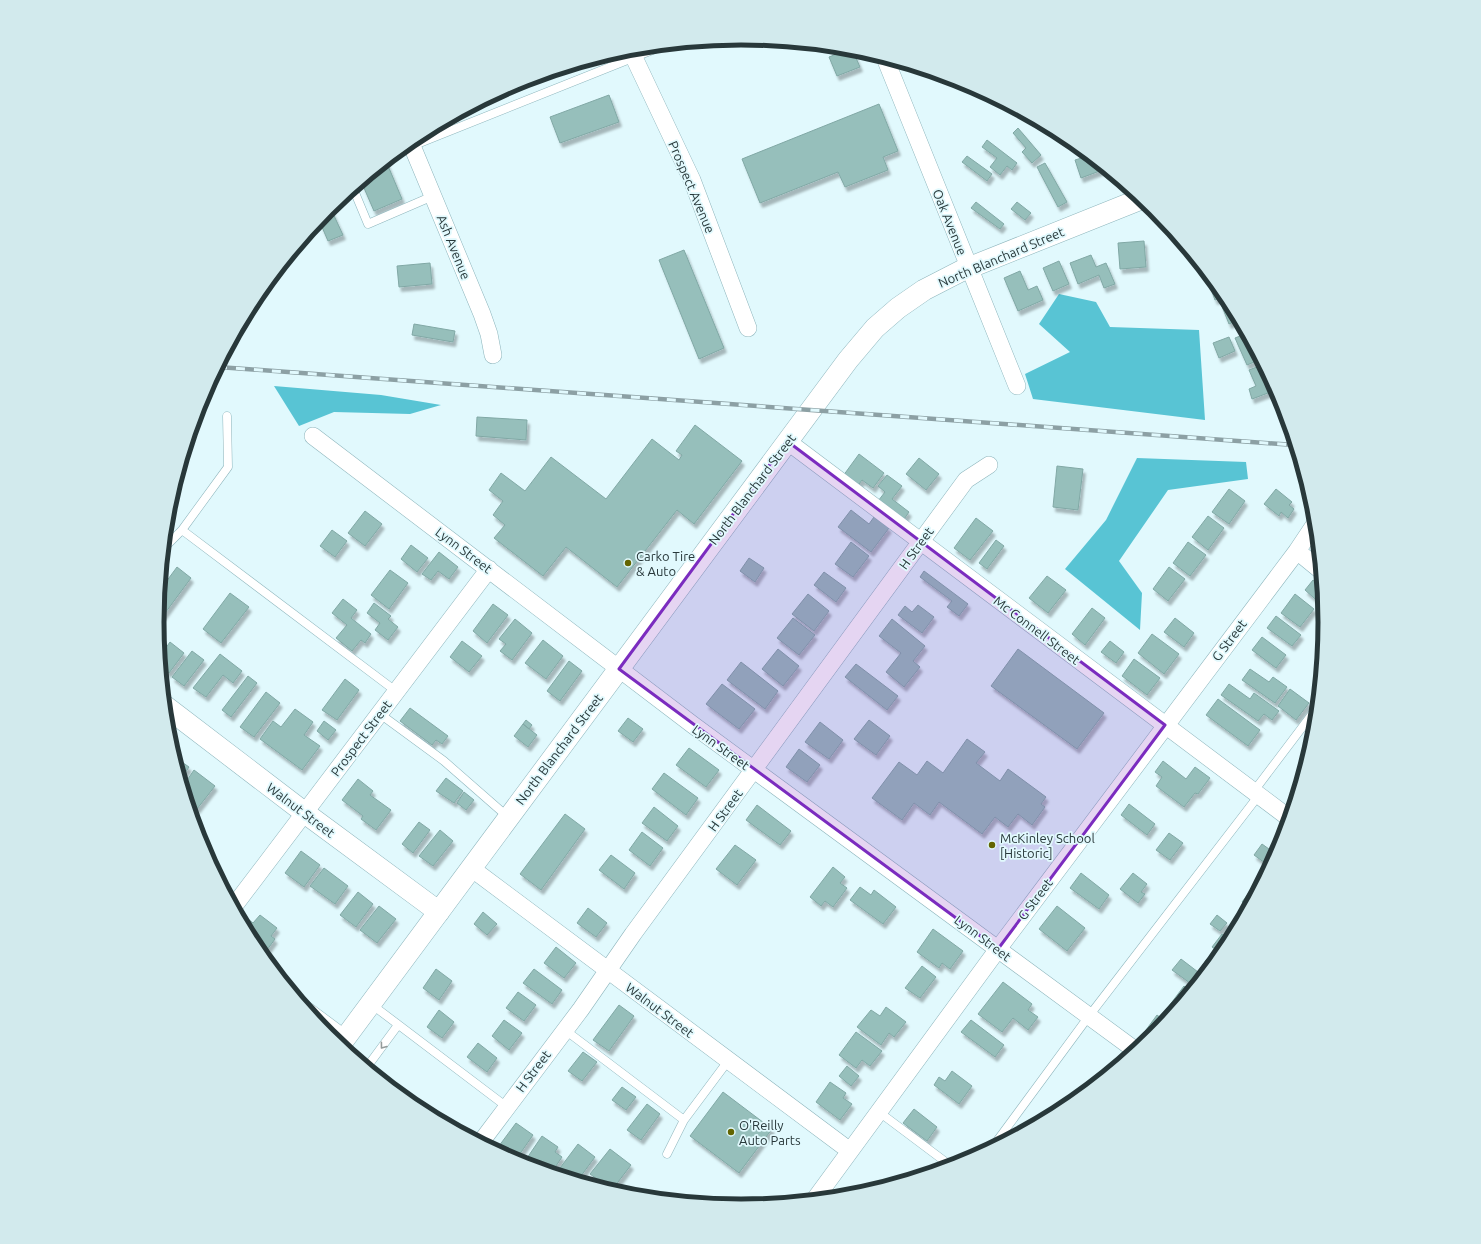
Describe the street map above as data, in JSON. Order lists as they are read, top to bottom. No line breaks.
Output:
{"streets":{"street":["Prospect Avenue","Oak Avenue","Ash Avenue","North Blanchard Street","H Street","Lynn Street","Mc Connell Street","G Street","Prospect Street","Walnut Street"]},"crossings":[["Oak Avenue","North Blanchard Street"],["North Blanchard Street","Lynn Street"],["North Blanchard Street","Mc Connell Street"],["North Blanchard Street","Walnut Street"],["H Street","Lynn Street"],["H Street","Mc Connell Street"],["H Street","Walnut Street"],["Lynn Street","G Street"],["Lynn Street","Prospect Street"],["Mc Connell Street","G Street"],["G Street","Walnut Street"],["Prospect Street","Walnut Street"]],"places":["Carko Tire & Auto","McKinley School [Historic]","O'Reilly Auto Parts"]}
